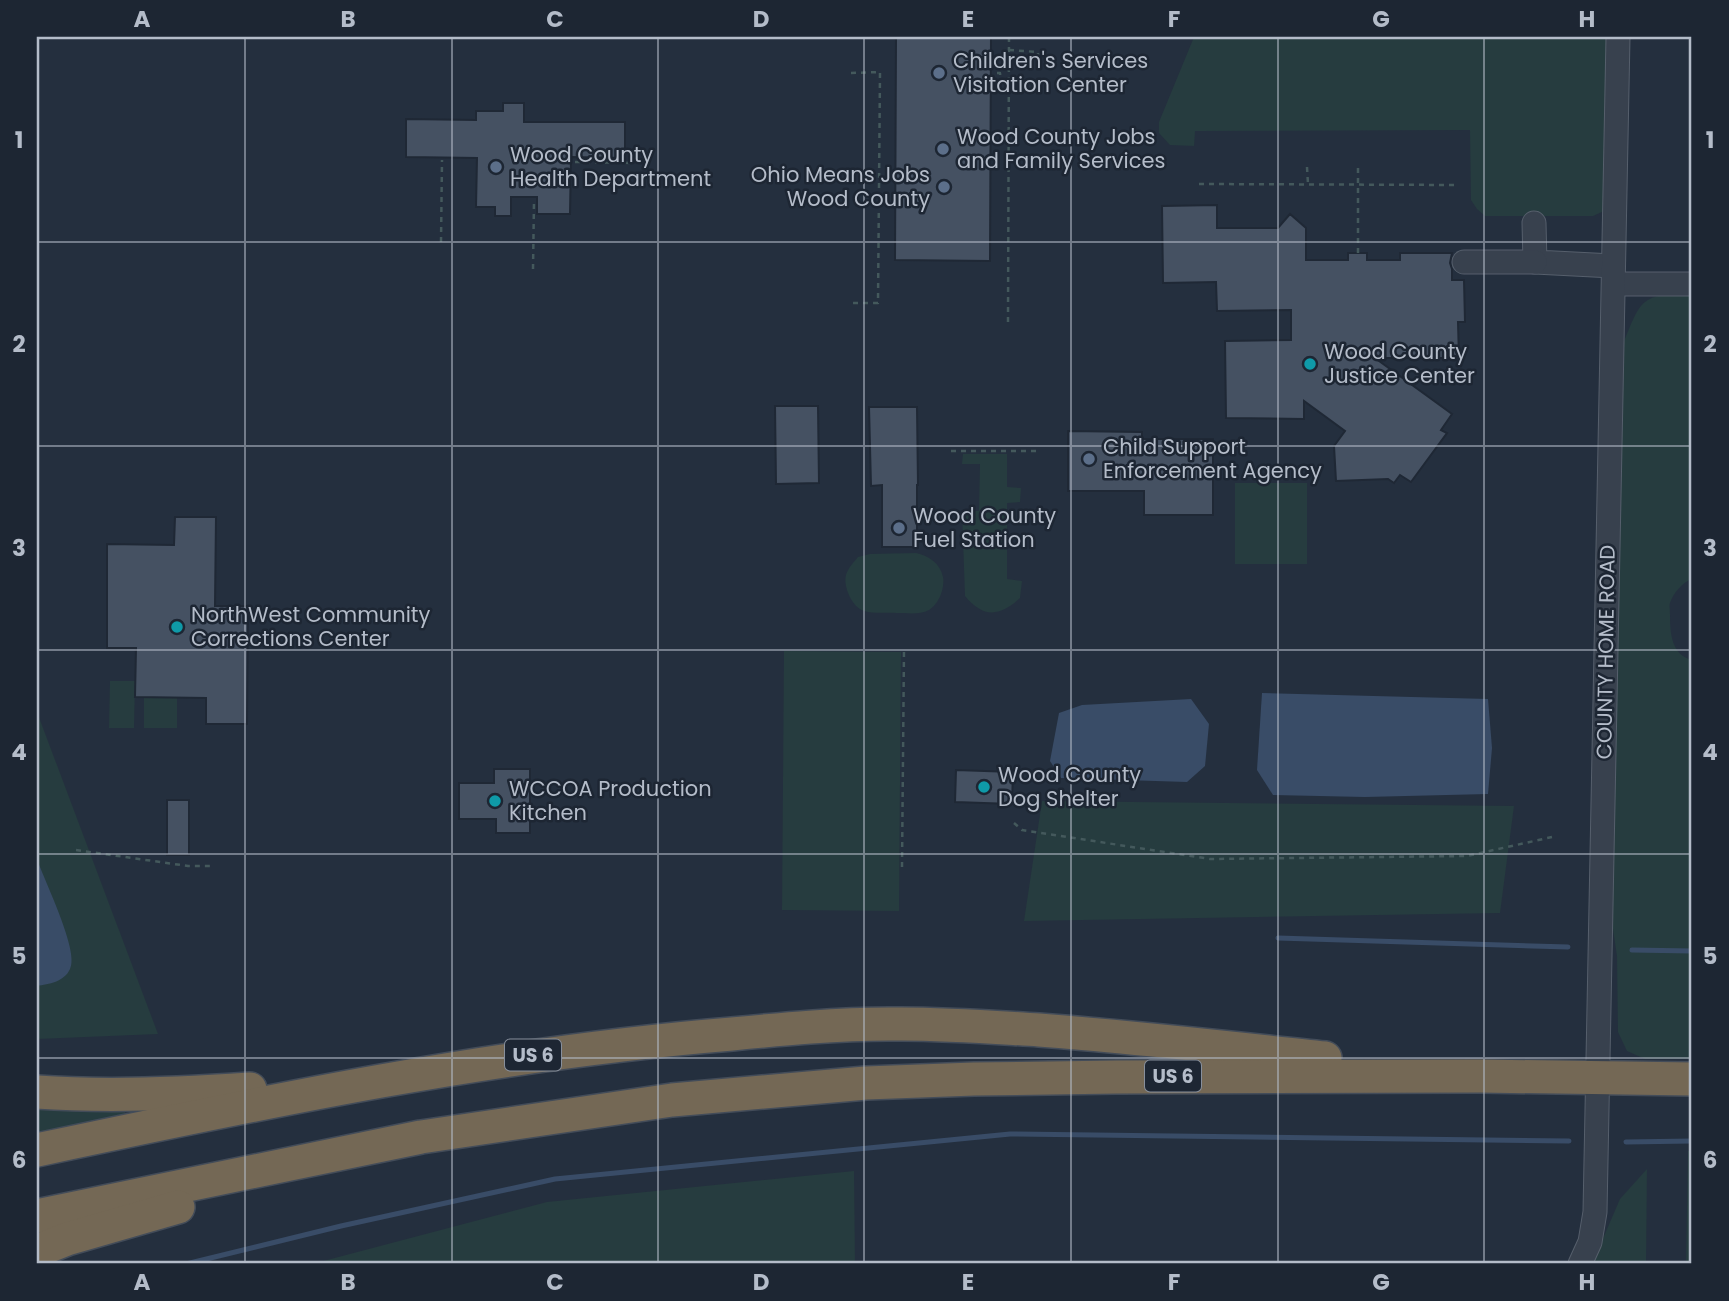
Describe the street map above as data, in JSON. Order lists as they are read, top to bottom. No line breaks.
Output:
{"streets":{"highway":["US 6"],"street":["COUNTY HOME ROAD"]},"crossings":[["COUNTY HOME ROAD","US 6"]],"places":["Children's Services Visitation Center","Wood County Jobs and Family Services","Wood County Health Department","Ohio Means Jobs Wood County","Wood County Justice Center","Child Support Enforcement Agency","Wood County Fuel Station","NorthWest Community Corrections Center","Wood County Dog Shelter","WCCOA Production Kitchen"],"grid":{"columns":["A","B","C","D","E","F","G","H"],"rows":["1","2","3","4","5","6"]}}
